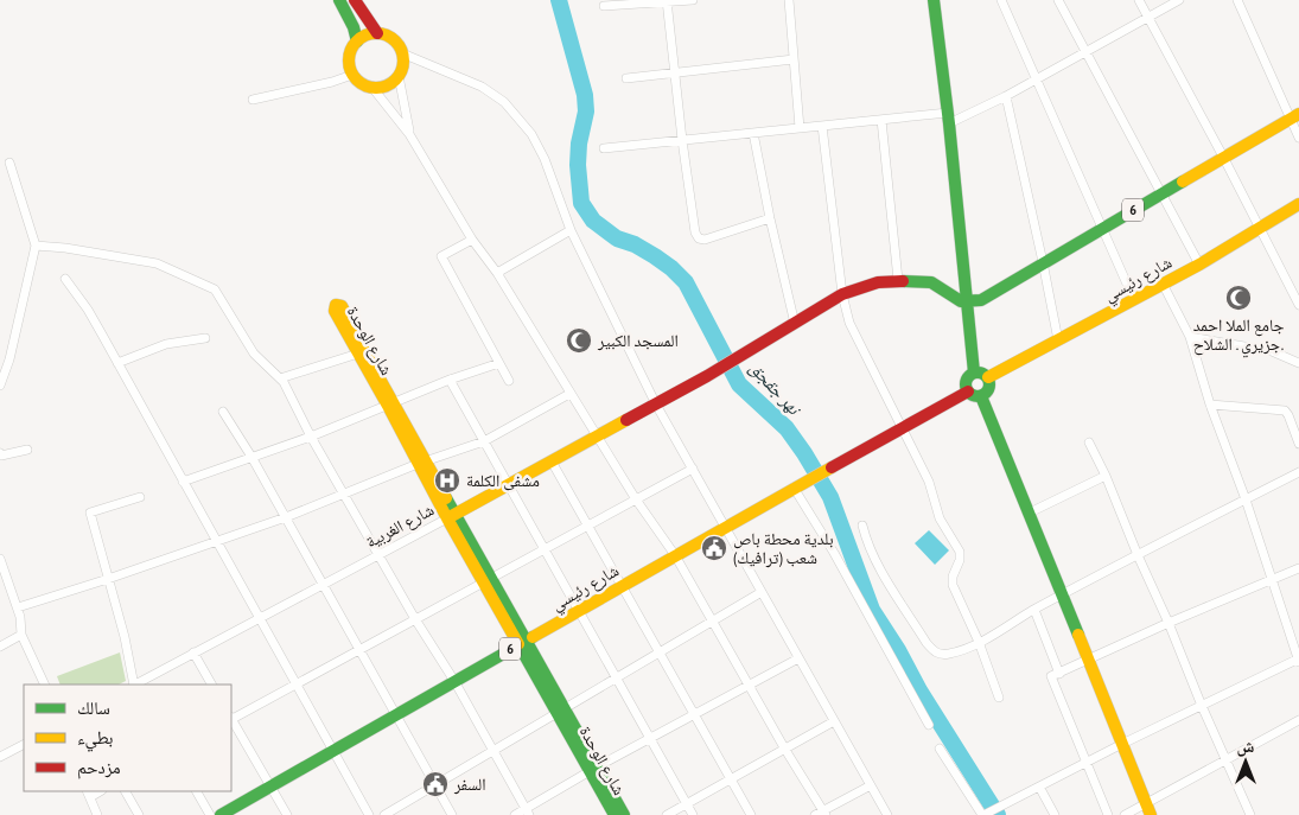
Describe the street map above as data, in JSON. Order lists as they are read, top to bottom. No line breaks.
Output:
{"streets":{"main road":["6","شارع رئيسي","شارع الوحدة","شارع الغربية"]},"crossings":[["6","شارع الغربية"],["شارع رئيسي","شارع الوحدة"],["شارع الوحدة","شارع الغربية"]],"water":["نهر جقجق"],"places":{"mosque":["جامع الملا احمد جزيري . الشلاح.","المسجد الكبير"],"hospital":["مشفى الكلمة"],"public building":["بلدية محطة باص شعب (ترافيك)","السفر"]},"legend":["سالك","بطيء","مزدحم"],"north":"top"}
